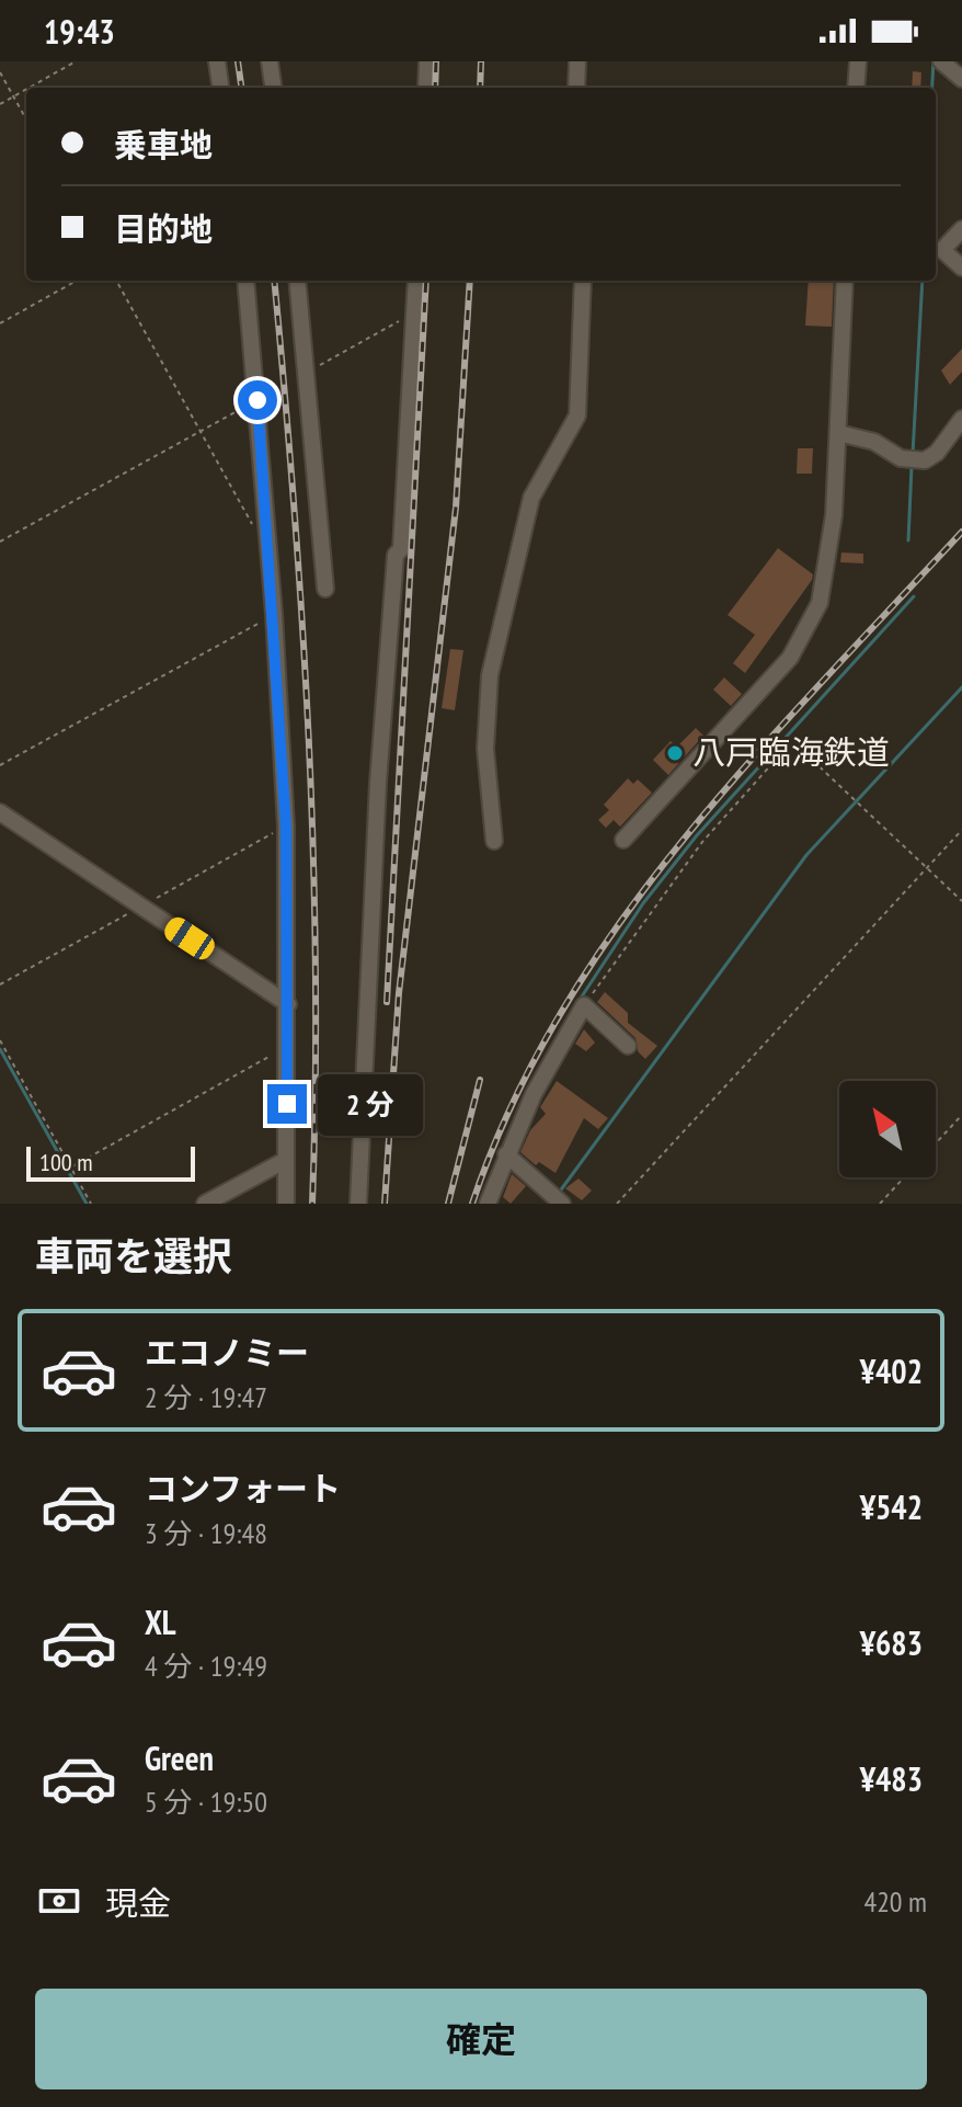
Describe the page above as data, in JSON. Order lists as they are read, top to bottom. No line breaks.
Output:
{"places":["八戸臨海鉄道"],"scale_bar":"100 m","north":"top left","page":{"status":"19:43","banner":["乗車地","目的地"],"bubble":"2 分","scale":"100 m","heading":"車両を選択","list":[{"name":"エコノミー","note":"2 分 · 19:47","value":"¥402"},{"name":"コンフォート","note":"3 分 · 19:48","value":"¥542"},{"name":"XL","note":"4 分 · 19:49","value":"¥683"},{"name":"Green","note":"5 分 · 19:50","value":"¥483"}],"pay":["現金","420 m"],"buttons":"確定"}}
